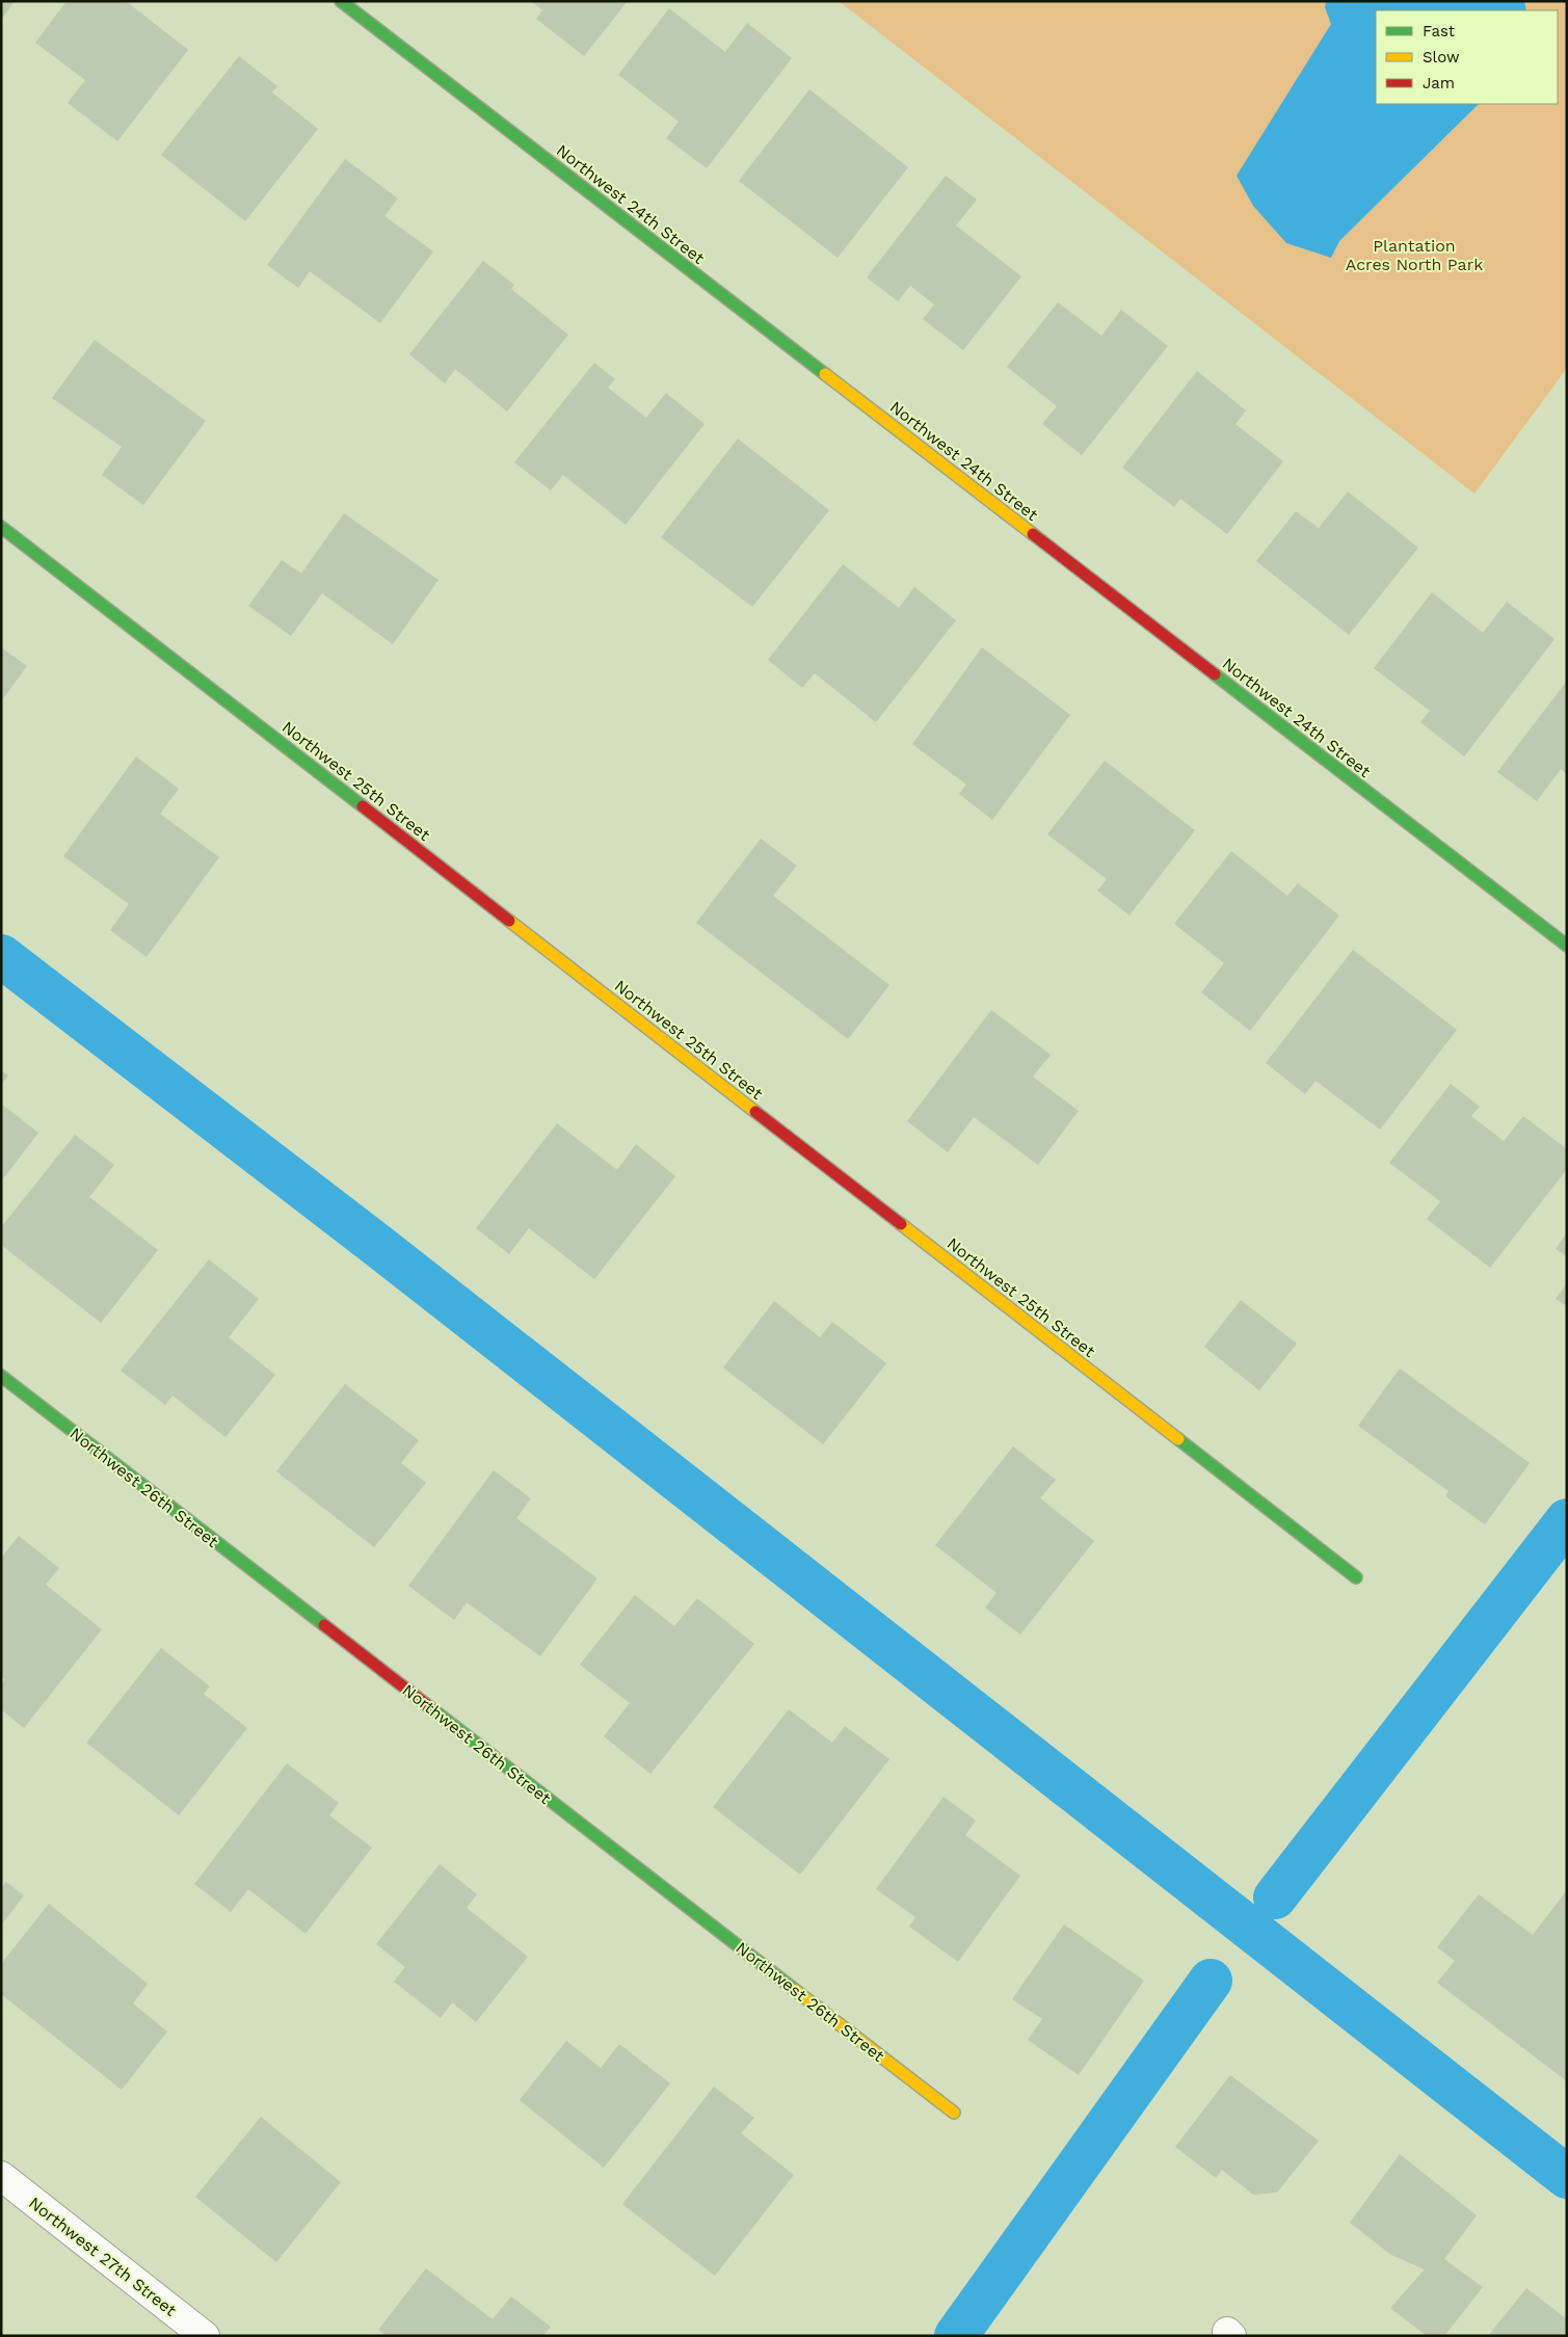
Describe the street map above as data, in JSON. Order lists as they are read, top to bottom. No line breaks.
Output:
{"streets":{"street":["Northwest 24th Street","Northwest 25th Street","Northwest 26th Street","Northwest 27th Street"]},"parks":["Plantation Acres North Park"],"legend":["Fast","Slow","Jam"]}
